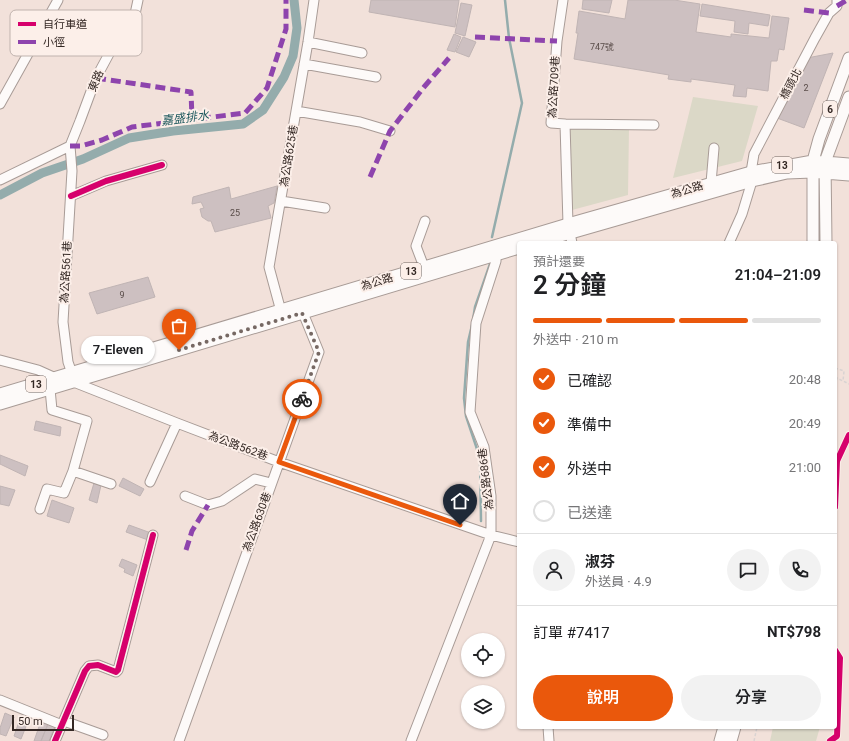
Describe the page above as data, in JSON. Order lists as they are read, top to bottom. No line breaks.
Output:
{"streets":{"main road":["6","13","為公路"],"street":["東路","橋頭北","為公路709巷","為公路625巷","為公路561巷","為公路562巷","為公路686巷","為公路630巷"]},"crossings":[["東路","為公路561巷"],["橋頭北","為公路"],["為公路709巷","為公路"],["6","13"],["6","為公路"],["為公路625巷","為公路"],["13","為公路"],["為公路","為公路561巷"],["為公路","為公路562巷"],["為公路","為公路686巷"],["為公路","為公路630巷"],["為公路561巷","為公路562巷"],["為公路562巷","為公路686巷"],["為公路562巷","為公路630巷"]],"water":["嘉盛排水"],"places":["7-Eleven"],"house_numbers":["747號","2","25","9"],"legend":["自行車道","小徑"],"scale_bar":"50 m","page":{"heading":["2 分鐘","預計還要","21:04–21:09"],"panel":["淑芬","外送員 · 4.9","訂單 #7417","NT$798"],"bar":"外送中 · 210 m","bubble":"7-Eleven","list":[["已確認","20:48"],["準備中","20:49"],["外送中","21:00"],"已送達"],"buttons":["說明","分享"],"scale":"50 m"}}
